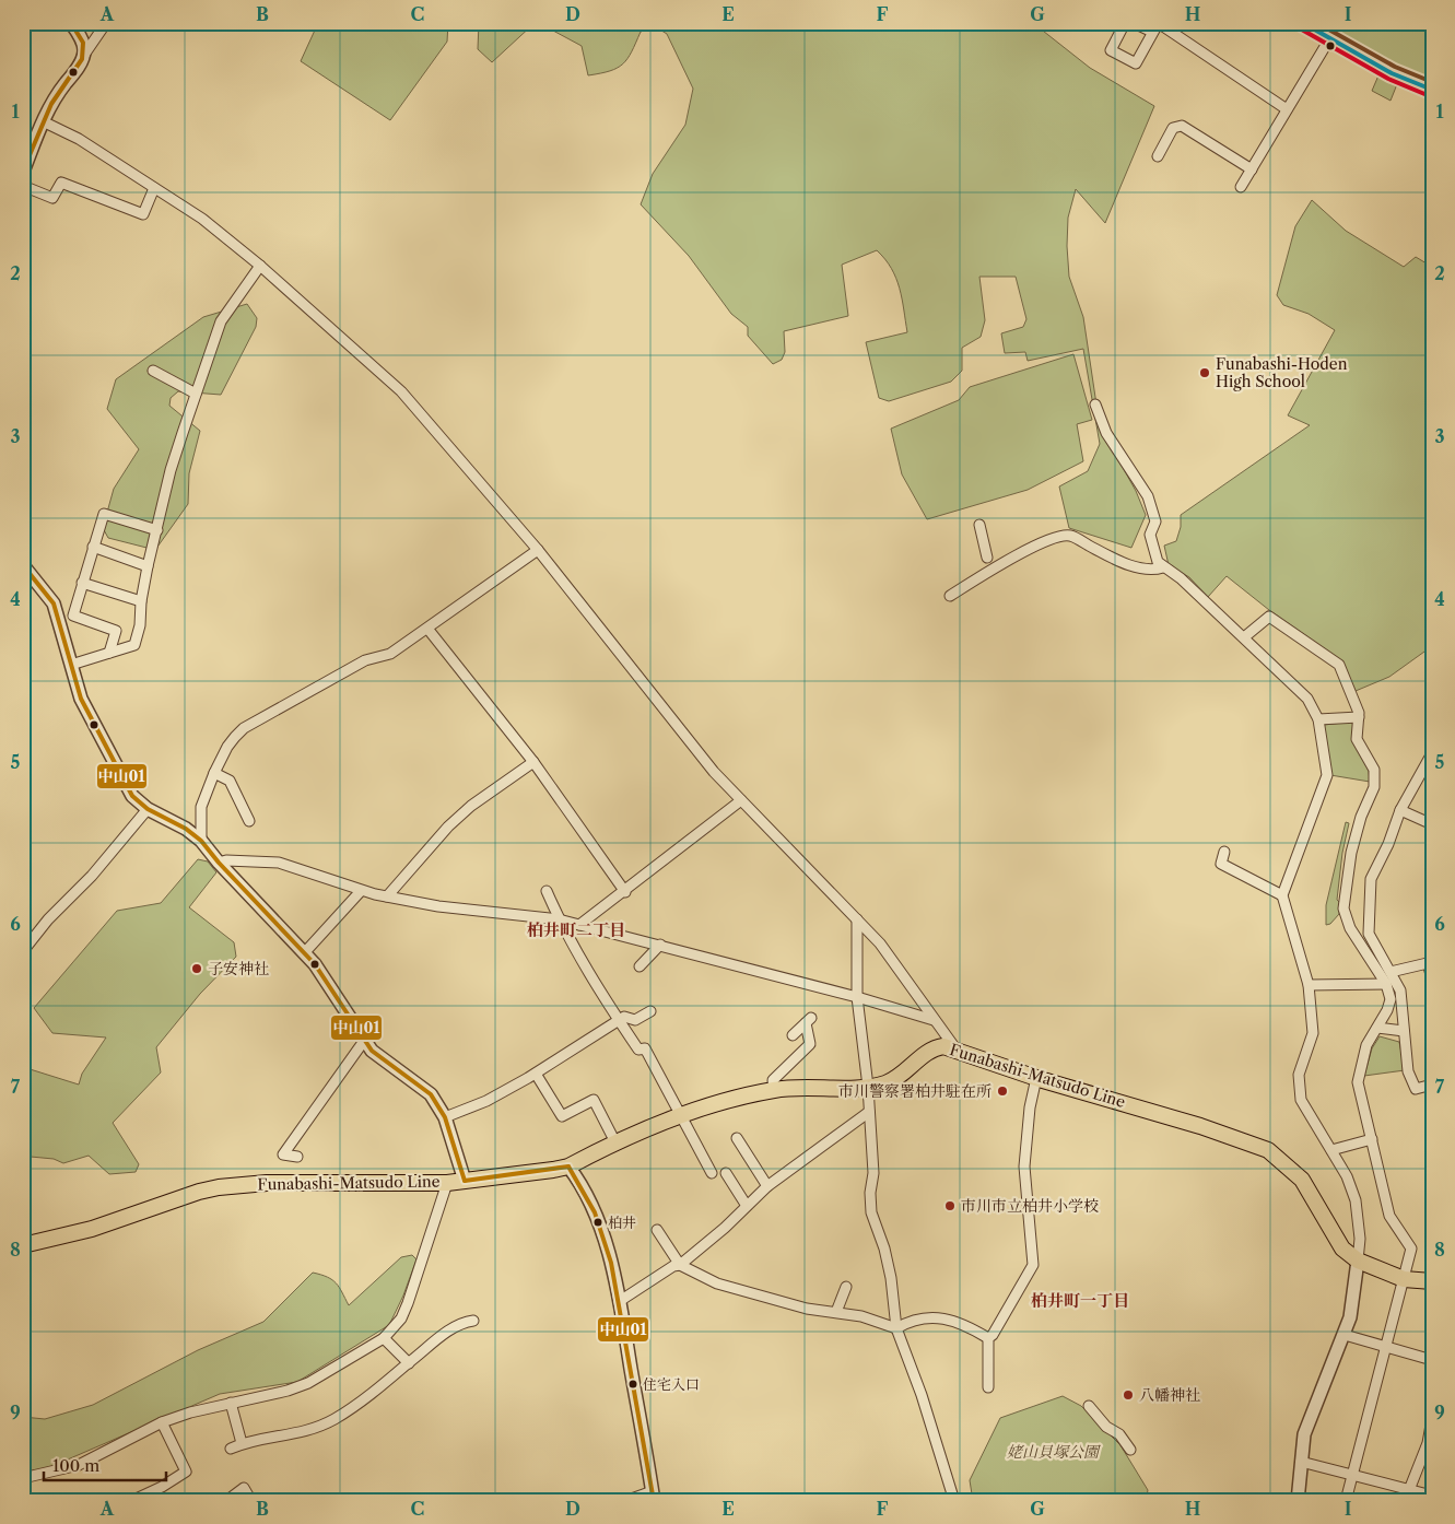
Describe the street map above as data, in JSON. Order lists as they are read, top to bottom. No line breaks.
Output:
{"streets":{"main road":["Funabashi-Matsudo Line"]},"districts":["柏井町二丁目","柏井町一丁目"],"parks":["姥山貝塚公園"],"places":["Funabashi-Hoden High School","子安神社","市川警察署柏井駐在所","市川市立柏井小学校","柏井","住宅入口","八幡神社"],"lines":["transit line 中山01"],"scale_bar":"100 m","grid":{"columns":["A","B","C","D","E","F","G","H","I"],"rows":["1","2","3","4","5","6","7","8","9"]}}
